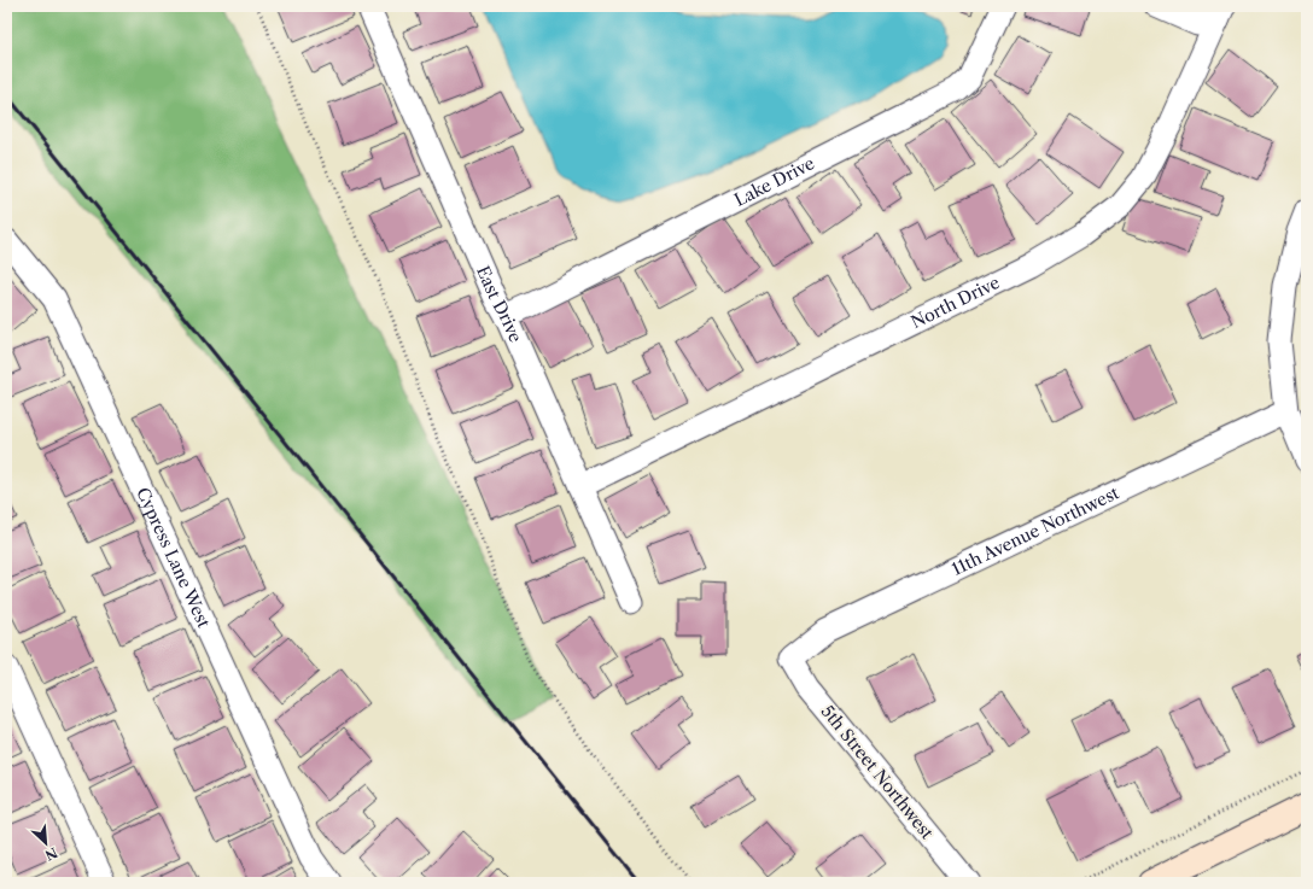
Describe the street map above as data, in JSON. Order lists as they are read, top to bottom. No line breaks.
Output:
{"streets":{"street":["Lake Drive","North Drive","East Drive","11th Avenue Northwest","Cypress Lane West","5th Street Northwest"]},"crossings":[["Lake Drive","East Drive"],["North Drive","East Drive"],["11th Avenue Northwest","5th Street Northwest"]],"north":"bottom right"}
